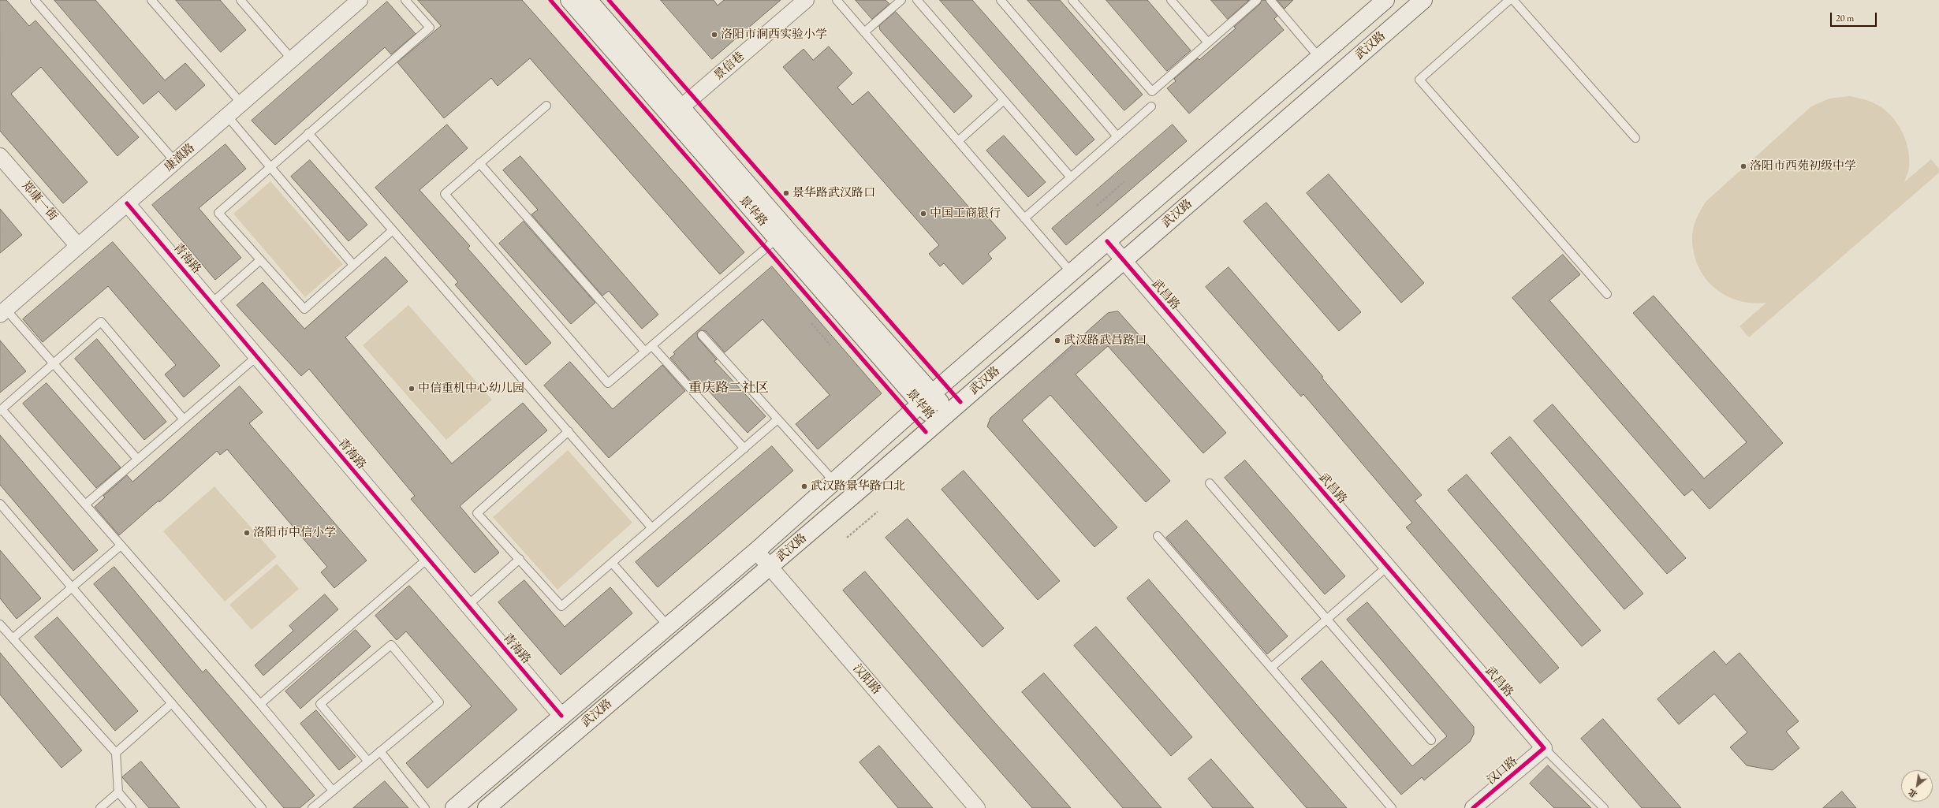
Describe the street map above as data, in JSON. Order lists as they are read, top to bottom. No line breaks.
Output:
{"streets":{"main road":["武汉路","景华路"],"street":["景信巷","康滇路","郑康一街","青海路","武昌路","汉阳路","汉口路"]},"crossings":[["武汉路","景华路"],["武汉路","青海路"],["武汉路","武昌路"],["武汉路","汉阳路"],["景信巷","景华路"],["康滇路","郑康一街"],["康滇路","青海路"],["武昌路","汉口路"]],"districts":["重庆路二社区"],"places":["洛阳市涧西实验小学","洛阳市西苑初级中学","景华路武汉路口","中国工商银行","武汉路武昌路口","中信重机中心幼儿园","武汉路景华路口北","洛阳市中信小学"],"scale_bar":"20 m","north":"bottom left"}
